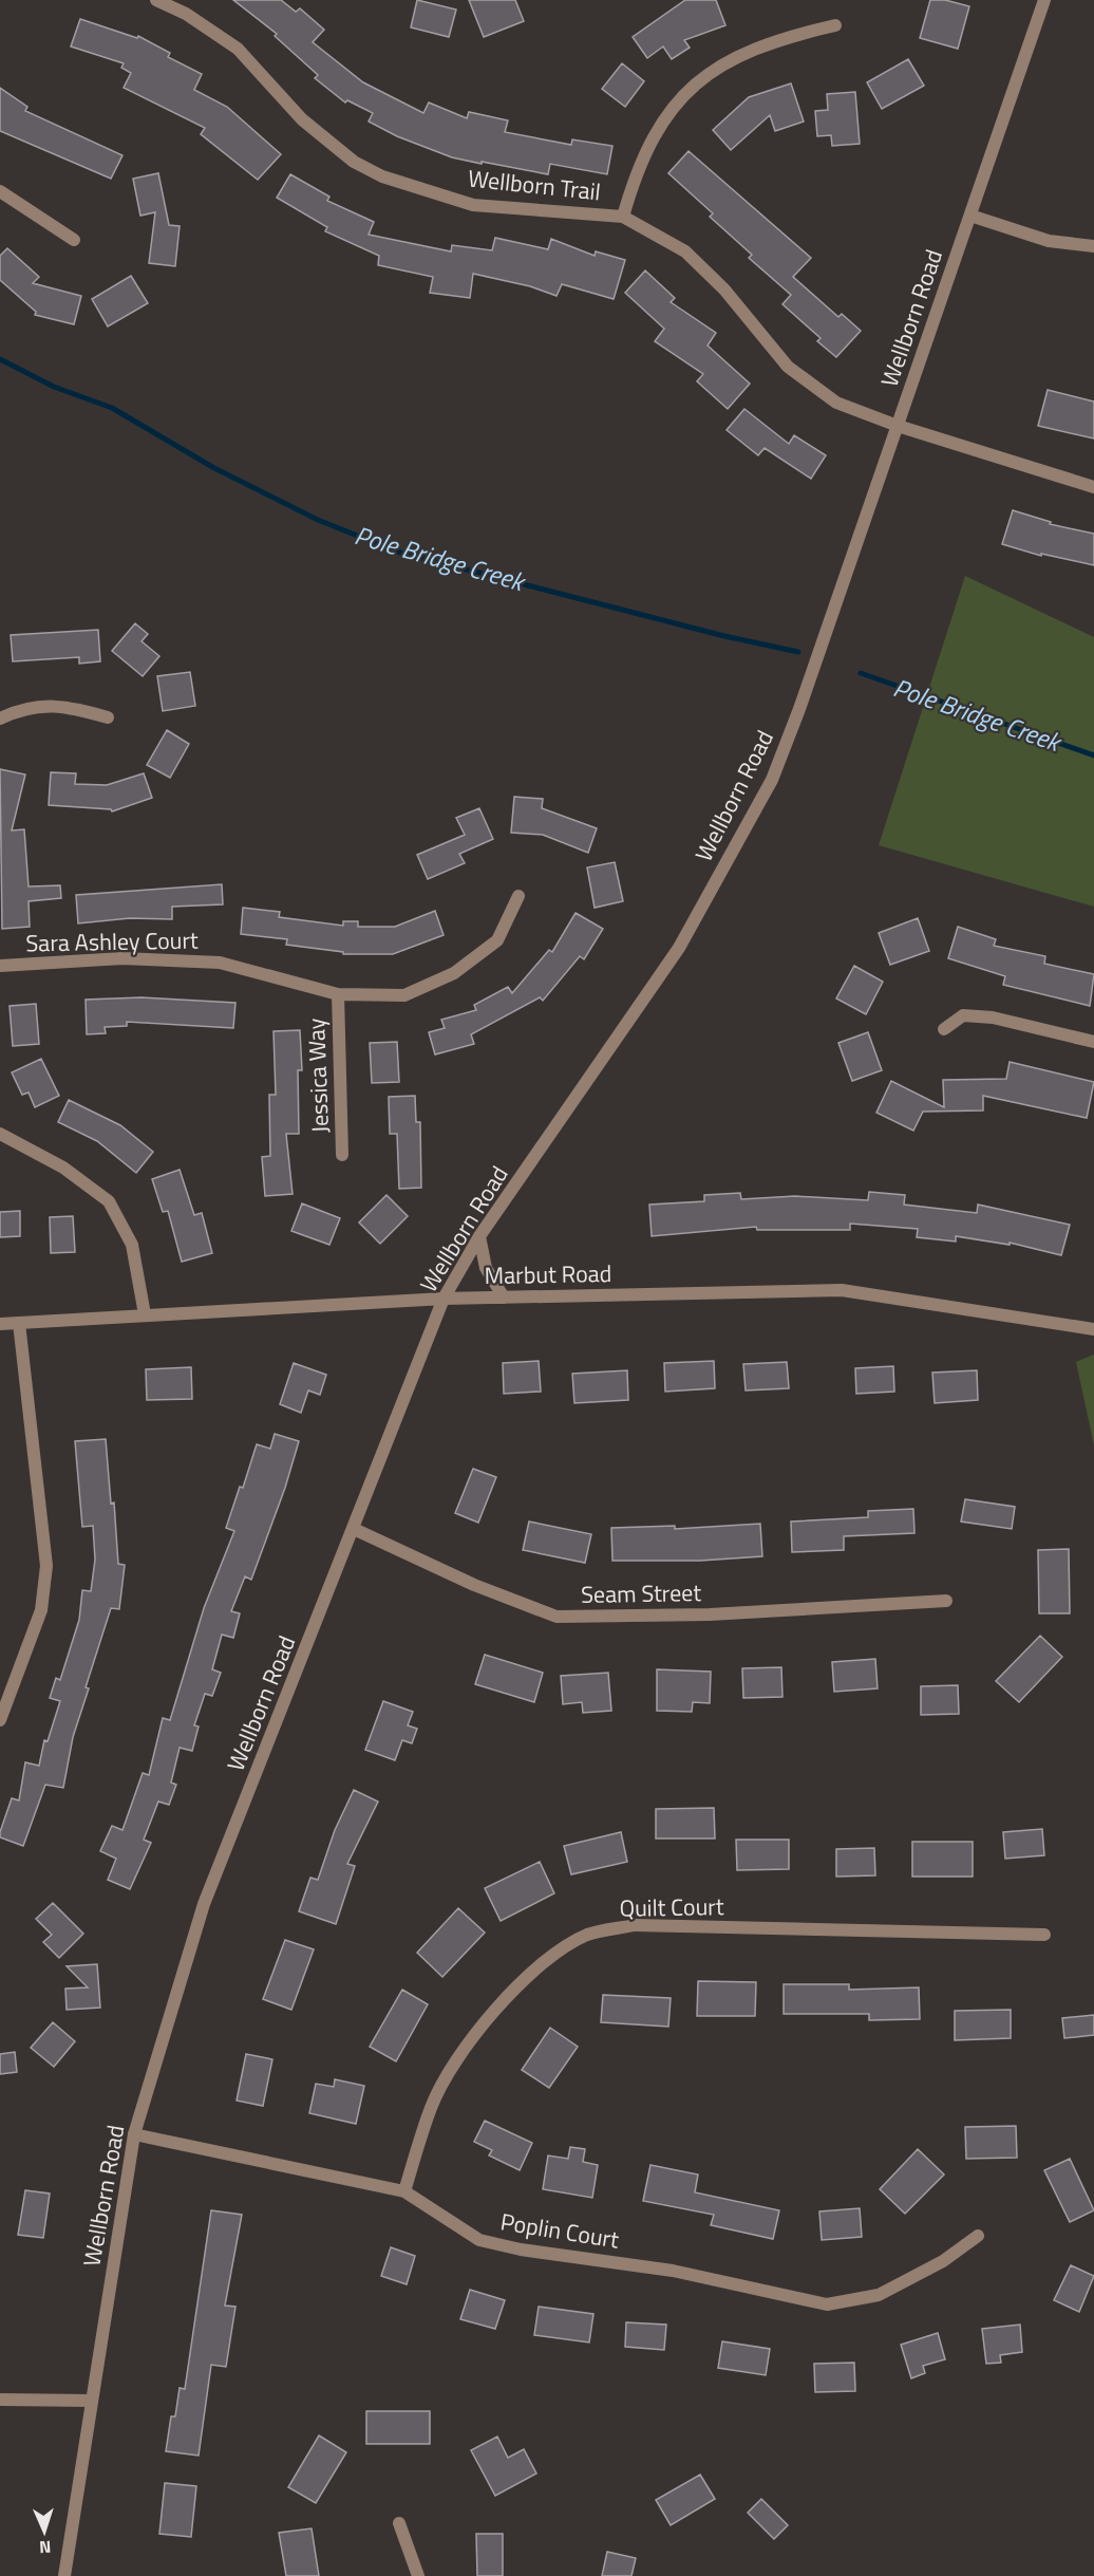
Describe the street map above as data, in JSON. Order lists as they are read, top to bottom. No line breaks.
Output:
{"streets":{"street":["Wellborn Trail","Wellborn Road","Sara Ashley Court","Jessica Way","Marbut Road","Seam Street","Quilt Court","Poplin Court"]},"crossings":[["Wellborn Trail","Wellborn Road"],["Wellborn Road","Marbut Road"],["Wellborn Road","Seam Street"],["Wellborn Road","Poplin Court"],["Sara Ashley Court","Jessica Way"],["Quilt Court","Poplin Court"]],"water":["Pole Bridge Creek"],"north":"bottom"}
